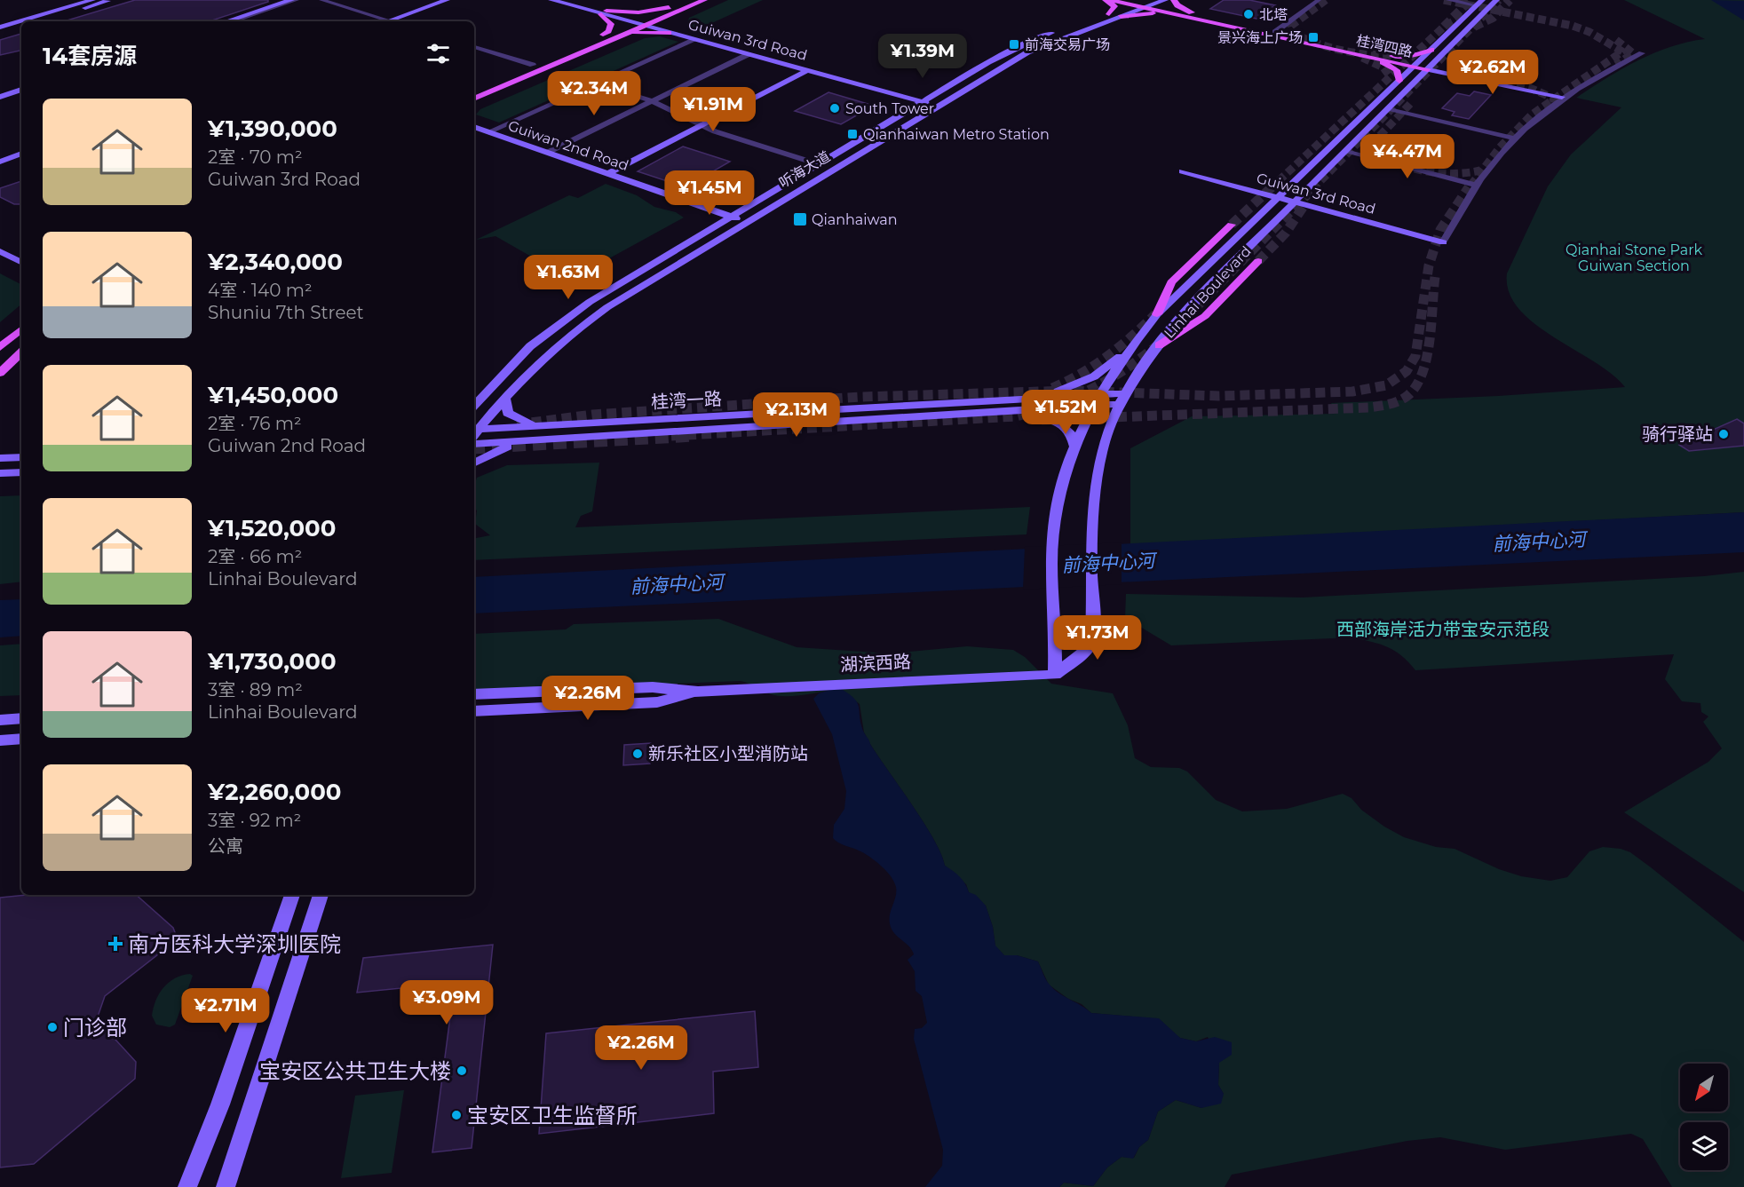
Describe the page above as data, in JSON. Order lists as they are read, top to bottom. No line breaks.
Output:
{"streets":{"main road":["Guiwan 3rd Road","桂湾四路","Guiwan 2nd Road","听海大道","Linhai Boulevard","桂湾一路","湖滨西路"]},"crossings":[["Guiwan 3rd Road","听海大道"],["Guiwan 3rd Road","Linhai Boulevard"],["桂湾四路","听海大道"],["桂湾四路","Linhai Boulevard"],["Guiwan 2nd Road","听海大道"],["听海大道","桂湾一路"],["Linhai Boulevard","桂湾一路"],["Linhai Boulevard","湖滨西路"]],"water":["前海中心河"],"parks":["Qianhai Stone Park Guiwan Section","西部海岸活力带宝安示范段"],"places":{"other":["北塔","South Tower","骑行驿站","新乐社区小型消防站","门诊部","宝安区公共卫生大楼","宝安区卫生监督所"],"transit":["景兴海上广场","前海交易广场","Qianhaiwan Metro Station","Qianhaiwan"],"health":["南方医科大学深圳医院"]},"north":"bottom left","page":{"heading":"14套房源","price":["¥1.39M","¥2.62M","¥2.34M","¥1.91M","¥4.47M","¥1.45M","¥1.63M","¥1.52M","¥2.13M","¥1.73M","¥2.26M","¥3.09M","¥2.71M","¥2.26M"],"list":[{"name":"¥1,390,000","note":"2室 · 70 m² · Guiwan 3rd Road"},{"name":"¥2,340,000","note":"4室 · 140 m² · Shuniu 7th Street"},{"name":"¥1,450,000","note":"2室 · 76 m² · Guiwan 2nd Road"},{"name":"¥1,520,000","note":"2室 · 66 m² · Linhai Boulevard"},{"name":"¥1,730,000","note":"3室 · 89 m² · Linhai Boulevard"},{"name":"¥2,260,000","note":"3室 · 92 m² · 公寓"}]}}
